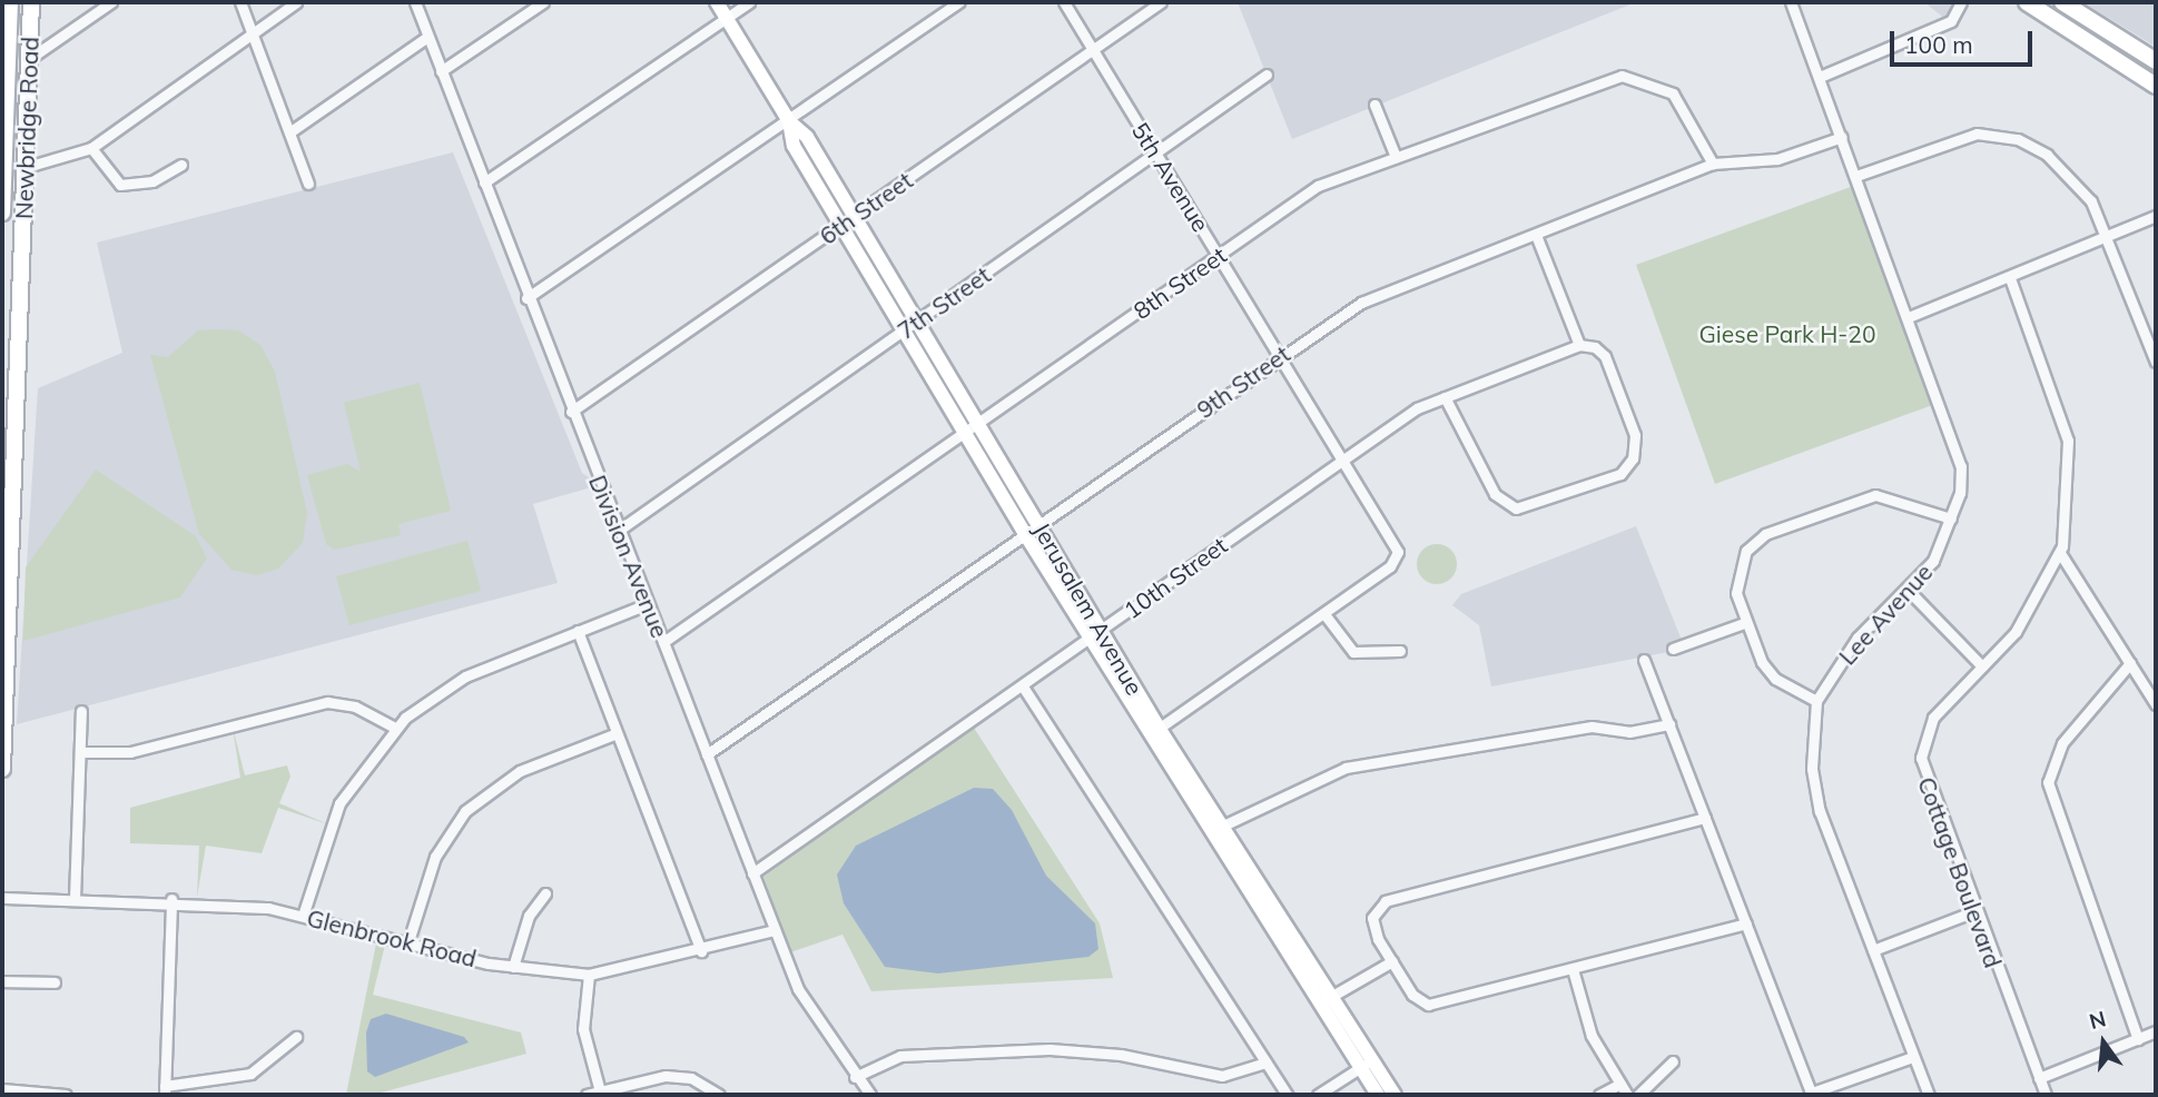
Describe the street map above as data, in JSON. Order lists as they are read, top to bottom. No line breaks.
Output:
{"streets":{"main road":["Newbridge Road","Jerusalem Avenue"],"street":["5th Avenue","6th Street","8th Street","7th Street","9th Street","Division Avenue","10th Street","Lee Avenue","Cottage Boulevard","Glenbrook Road"]},"crossings":[["5th Avenue","6th Street"],["5th Avenue","8th Street"],["5th Avenue","7th Street"],["5th Avenue","9th Street"],["5th Avenue","10th Street"],["6th Street","Division Avenue"],["6th Street","Jerusalem Avenue"],["8th Street","9th Street"],["8th Street","Division Avenue"],["8th Street","Jerusalem Avenue"],["7th Street","Division Avenue"],["7th Street","Jerusalem Avenue"],["9th Street","Division Avenue"],["9th Street","Jerusalem Avenue"],["9th Street","Lee Avenue"],["Division Avenue","10th Street"],["Division Avenue","Glenbrook Road"],["10th Street","Jerusalem Avenue"]],"parks":["Giese Park H-20"],"scale_bar":"100 m","north":"top"}
